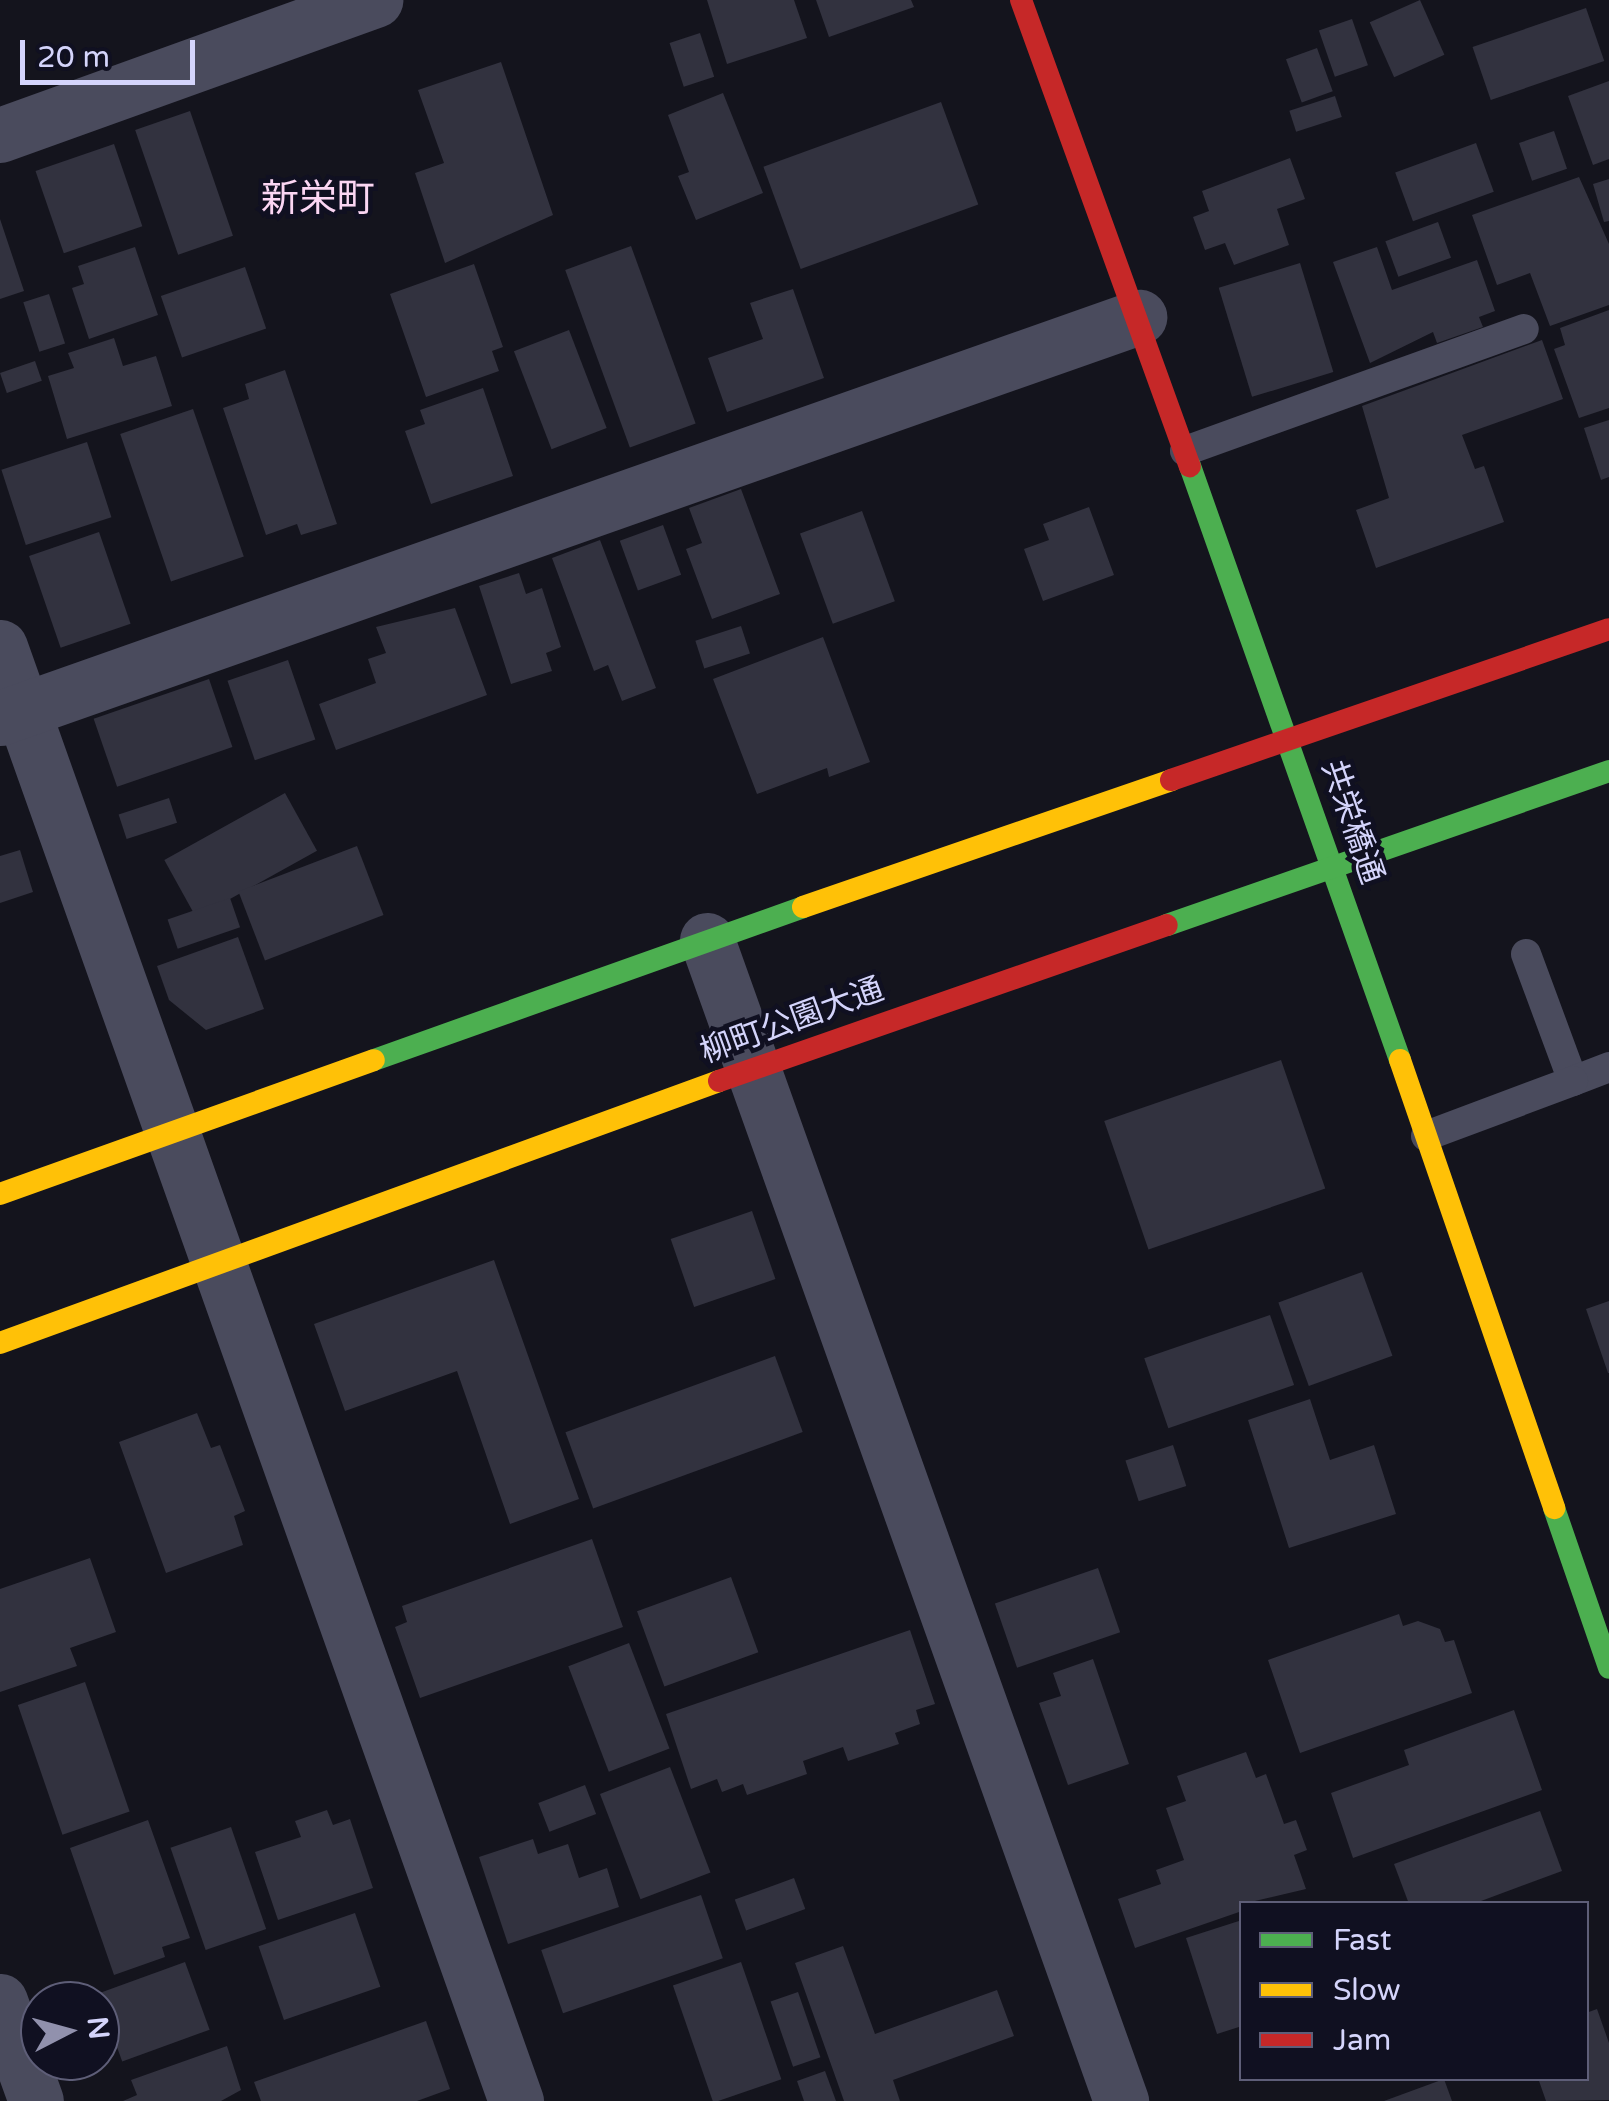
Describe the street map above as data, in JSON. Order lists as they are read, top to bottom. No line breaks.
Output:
{"streets":{"street":["共栄橋通","柳町公園大通"]},"crossings":[["共栄橋通","柳町公園大通"]],"districts":["新栄町"],"legend":["Fast","Slow","Jam"],"scale_bar":"20 m","north":"right"}
